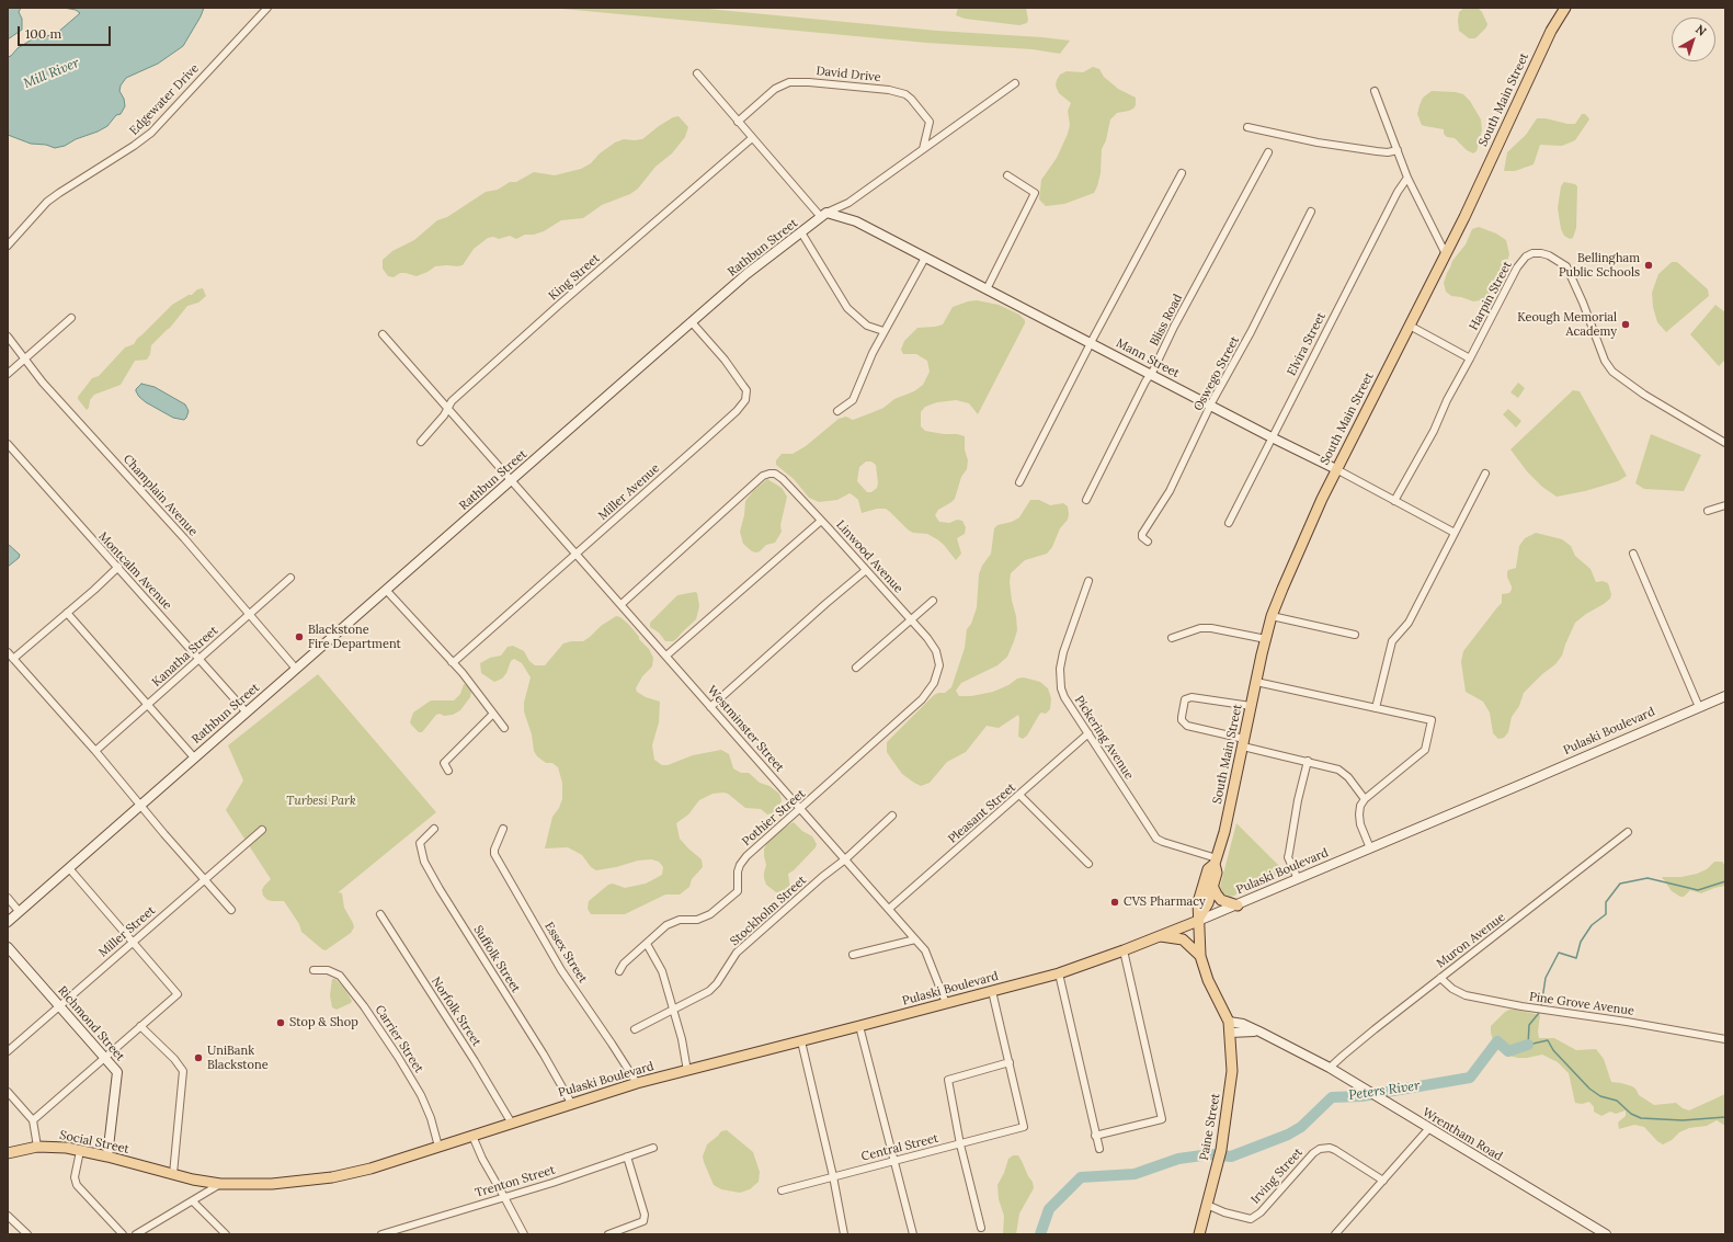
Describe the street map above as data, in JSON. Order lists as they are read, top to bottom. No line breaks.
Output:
{"streets":{"main road":["South Main Street","Pulaski Boulevard","Paine Street","Social Street"],"street":["David Drive","Edgewater Drive","Rathbun Street","King Street","Harpin Street","Bliss Road","Elvira Street","Mann Street","Oswego Street","Miller Avenue","Champlain Avenue","Linwood Avenue","Montcalm Avenue","Kanatha Street","Westminster Street","Pickering Avenue","Pleasant Street","Pothier Street","Stockholm Street","Miller Street","Muron Avenue","Essex Street","Suffolk Street","Pine Grove Avenue","Norfolk Street","Richmond Street","Carrier Street","Wrentham Road","Central Street","Irving Street","Trenton Street"]},"crossings":[["David Drive","Rathbun Street"],["South Main Street","Mann Street"],["South Main Street","Pulaski Boulevard"],["South Main Street","Pickering Avenue"],["Rathbun Street","Mann Street"],["Rathbun Street","Miller Avenue"],["Rathbun Street","Champlain Avenue"],["Rathbun Street","Montcalm Avenue"],["Rathbun Street","Westminster Street"],["King Street","Westminster Street"],["Harpin Street","Mann Street"],["Bliss Road","Mann Street"],["Elvira Street","Mann Street"],["Mann Street","Oswego Street"],["Miller Avenue","Westminster Street"],["Champlain Avenue","Kanatha Street"],["Linwood Avenue","Westminster Street"],["Linwood Avenue","Pothier Street"],["Montcalm Avenue","Kanatha Street"],["Westminster Street","Pulaski Boulevard"],["Westminster Street","Pleasant Street"],["Westminster Street","Pothier Street"],["Westminster Street","Stockholm Street"],["Pulaski Boulevard","Essex Street"],["Pulaski Boulevard","Suffolk Street"],["Pulaski Boulevard","Norfolk Street"],["Pulaski Boulevard","Carrier Street"],["Pulaski Boulevard","Social Street"],["Pickering Avenue","Pleasant Street"],["Miller Street","Richmond Street"],["Muron Avenue","Pine Grove Avenue"],["Muron Avenue","Wrentham Road"],["Richmond Street","Social Street"],["Paine Street","Wrentham Road"],["Paine Street","Irving Street"]],"water":["Mill River","Peters River"],"parks":["Turbesi Park"],"places":["Bellingham Public Schools","Keough Memorial Academy","Blackstone Fire Department","CVS Pharmacy","Stop & Shop","UniBank Blackstone"],"scale_bar":"100 m","north":"top right"}
